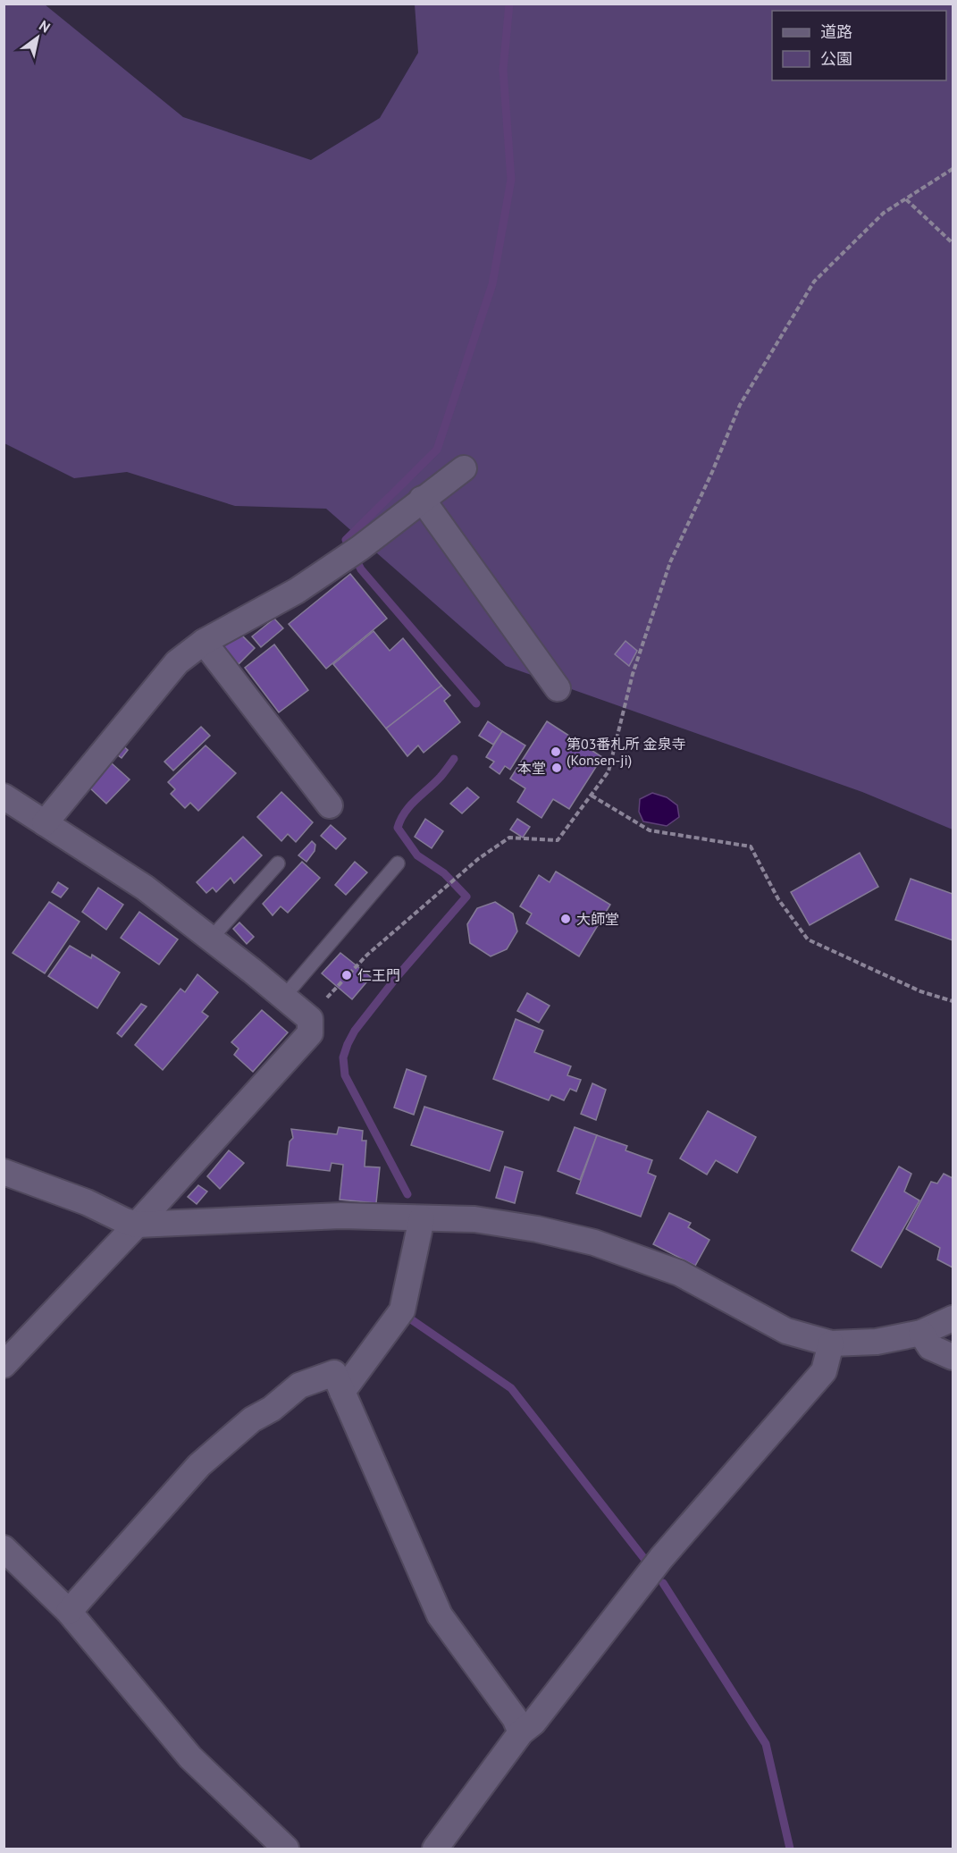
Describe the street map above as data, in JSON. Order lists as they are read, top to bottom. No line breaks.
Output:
{"places":["第03番札所 金泉寺 (Konsen-ji)","本堂","大師堂","仁王門"],"legend":["道路","公園"],"north":"top right"}
